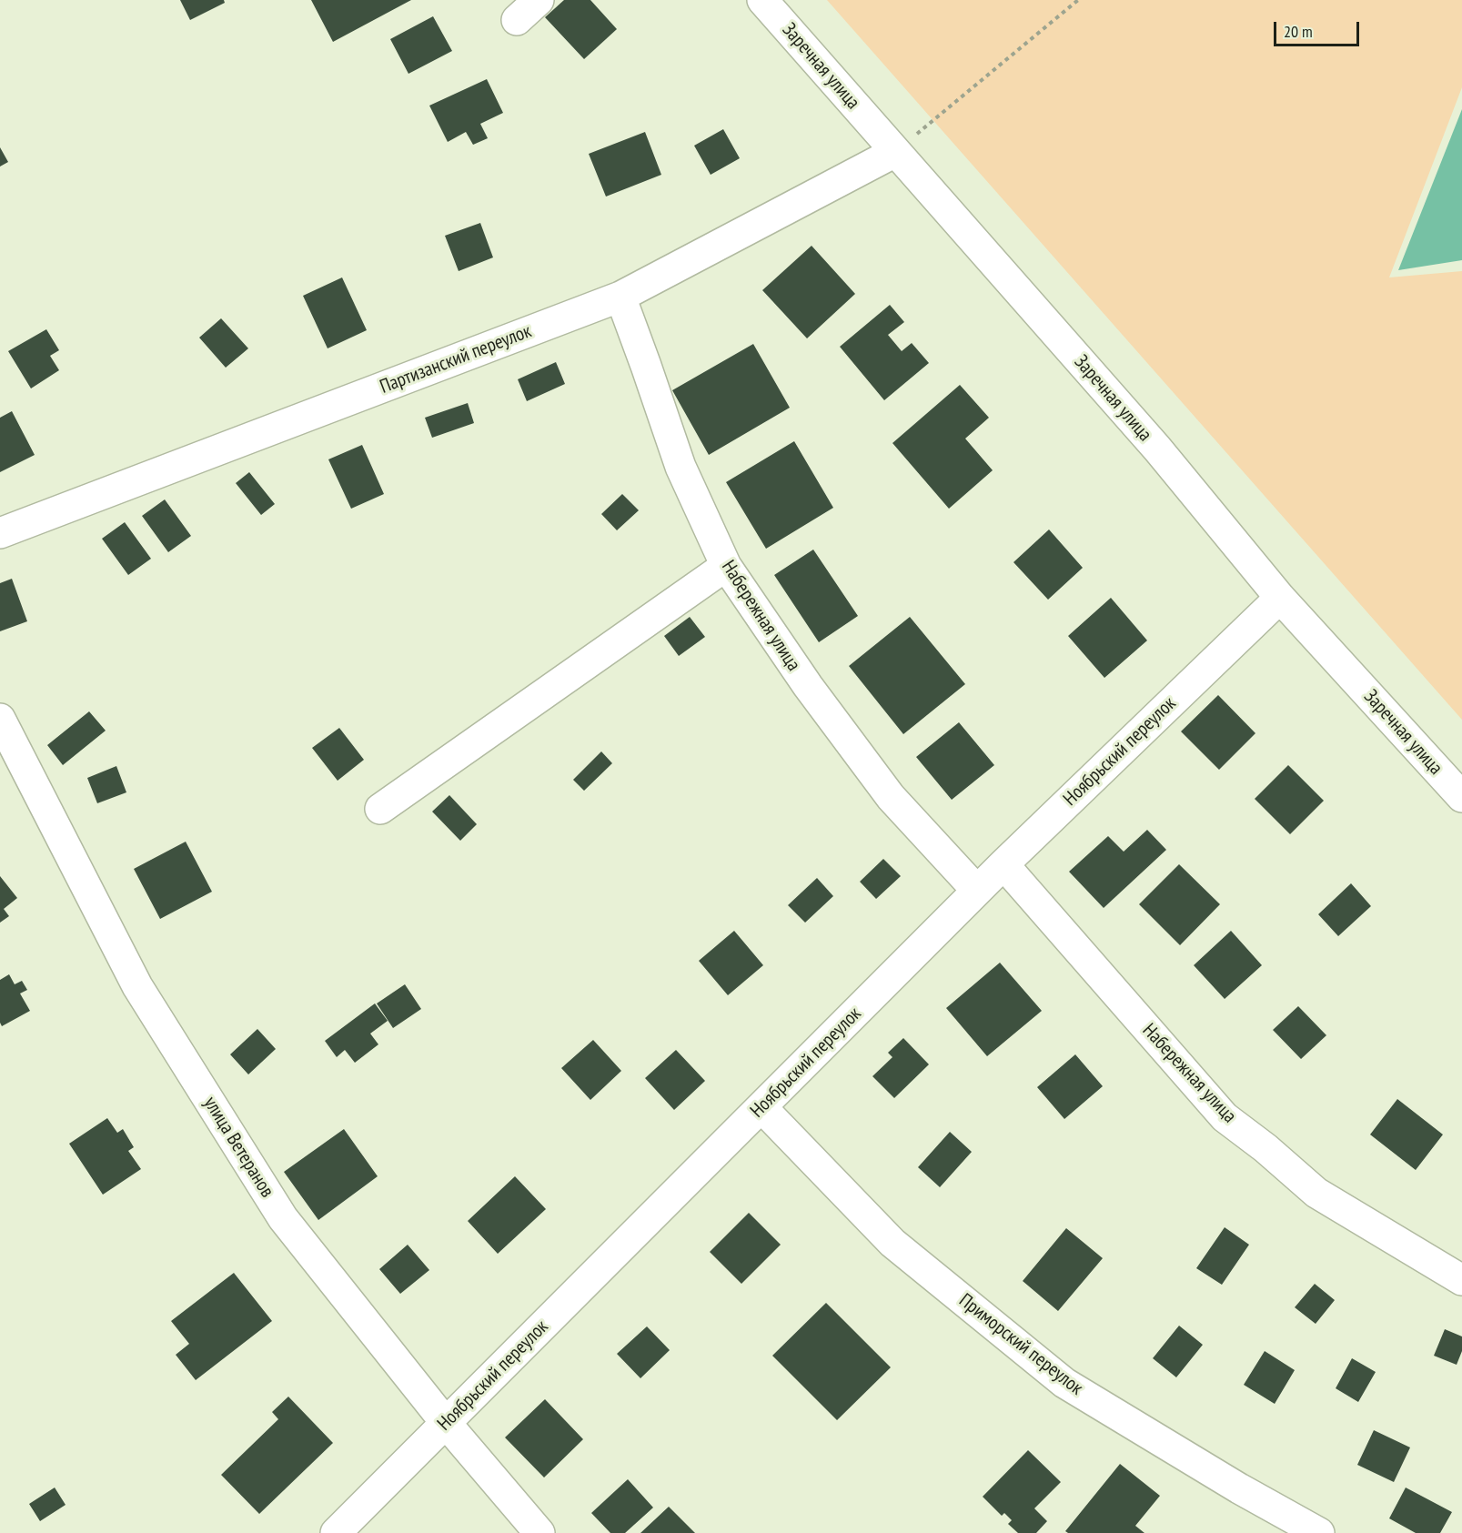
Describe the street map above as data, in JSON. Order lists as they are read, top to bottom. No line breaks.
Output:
{"streets":{"street":["Заречная улица","Партизанский переулок","Набережная улица","Ноябрьский переулок","улица Ветеранов","Приморский переулок"]},"crossings":[["Заречная улица","Партизанский переулок"],["Заречная улица","Ноябрьский переулок"],["Партизанский переулок","Набережная улица"],["Набережная улица","Ноябрьский переулок"],["Ноябрьский переулок","улица Ветеранов"],["Ноябрьский переулок","Приморский переулок"]],"scale_bar":"20 m"}
